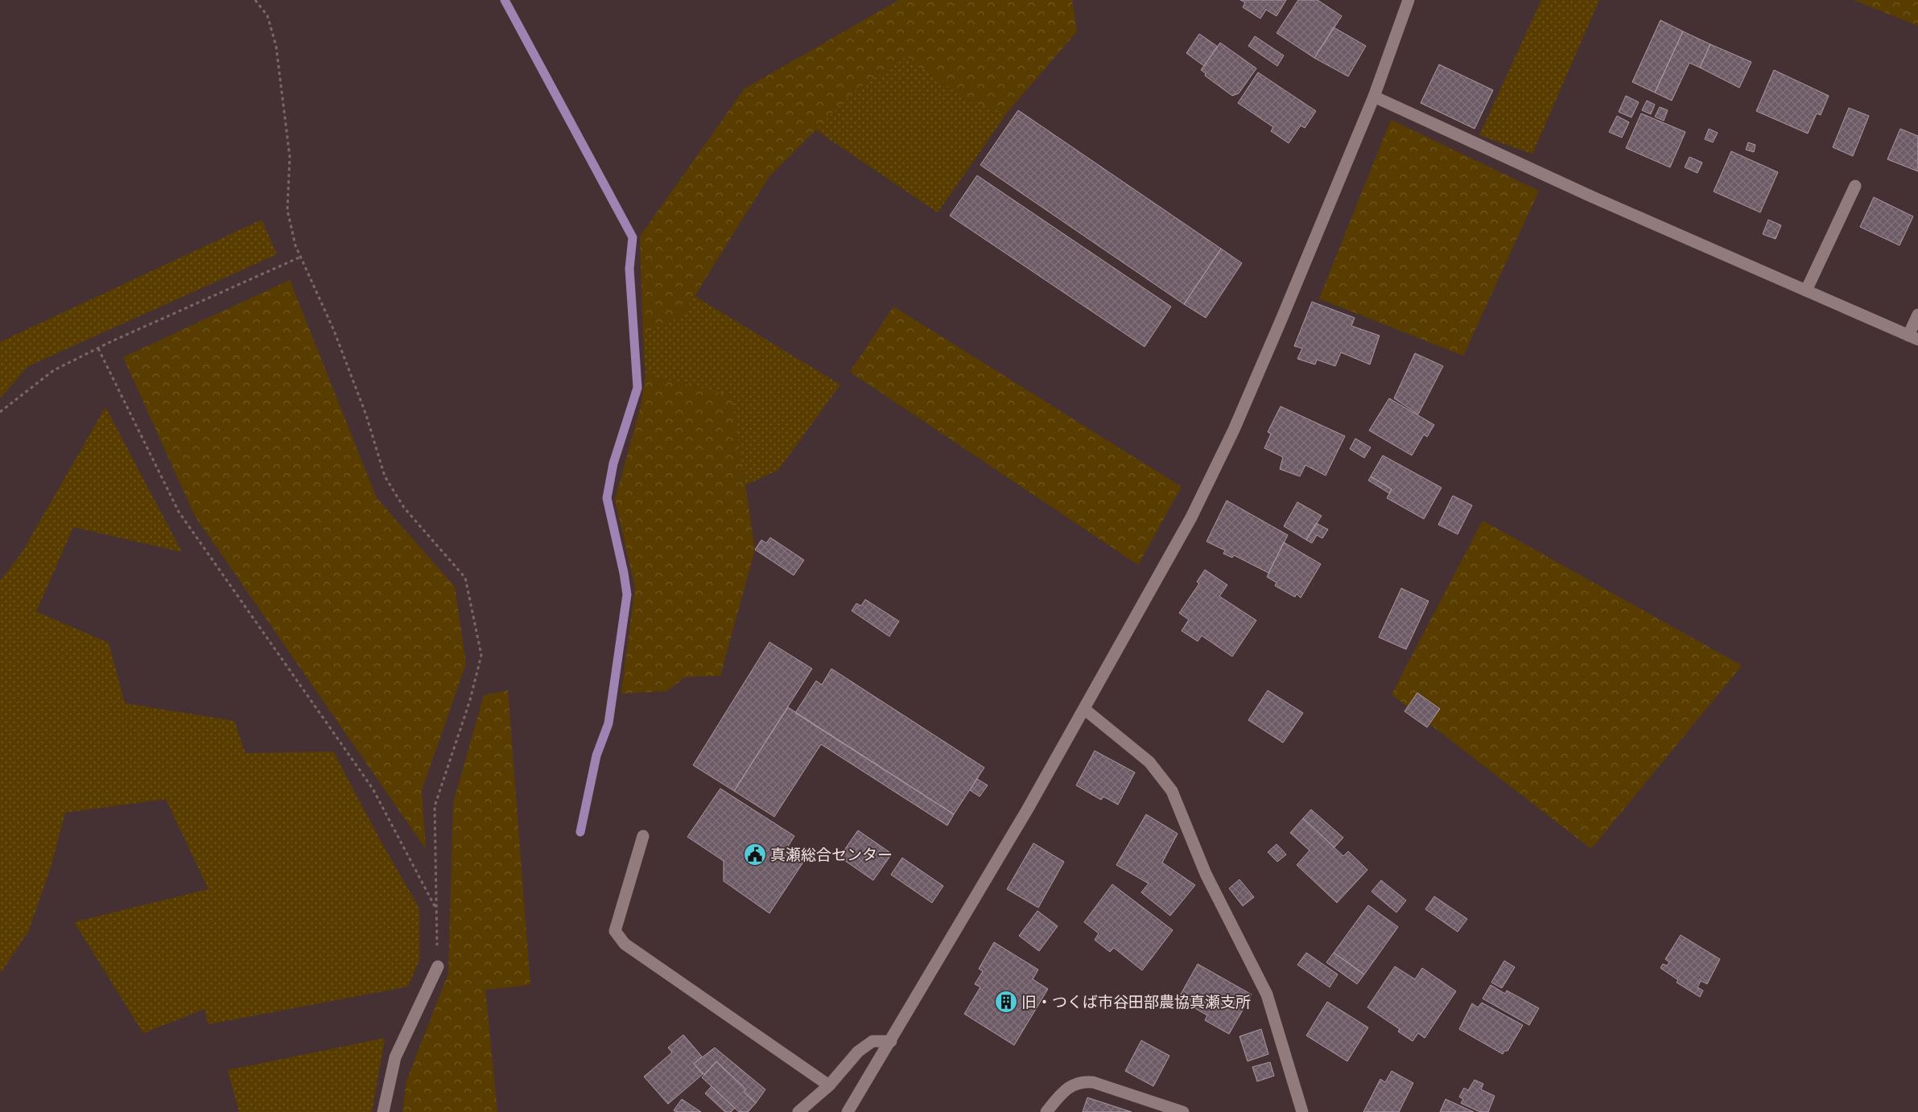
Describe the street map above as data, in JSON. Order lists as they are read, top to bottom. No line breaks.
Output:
{"places":{"public building":["真瀬総合センター"],"building":["旧・つくば市谷田部農協真瀬支所"]}}
